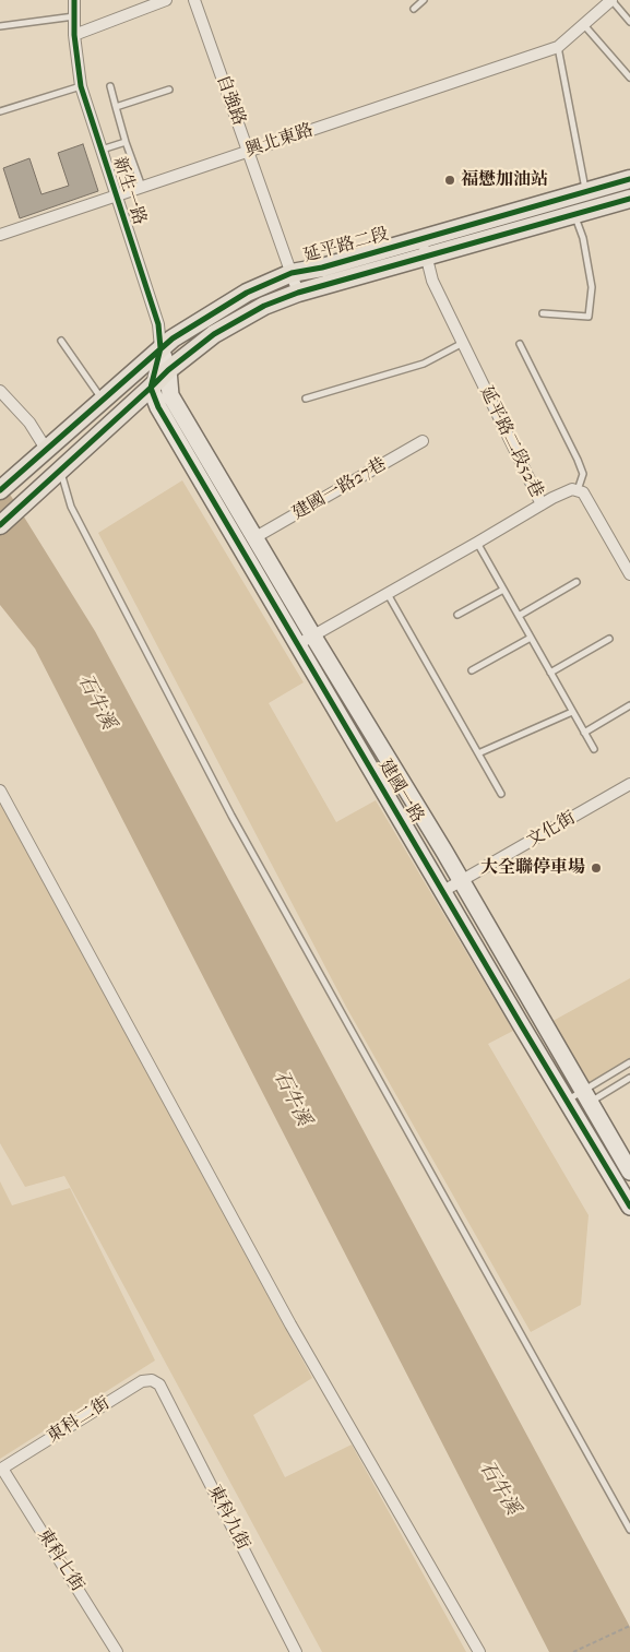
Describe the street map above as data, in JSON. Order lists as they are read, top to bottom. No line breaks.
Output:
{"streets":{"main road":["延平路二段"],"street":["自強路","興北東路","新生一路","延平路二段52巷","建國一路27巷","建國一路","文化街","東科二街","東科九街","東科七街"]},"crossings":[["自強路","興北東路"],["自強路","延平路二段"],["興北東路","新生一路"],["新生一路","延平路二段"],["新生一路","建國一路"],["延平路二段","延平路二段52巷"],["延平路二段","建國一路"],["延平路二段52巷","建國一路"],["建國一路27巷","建國一路"],["建國一路","文化街"],["東科二街","東科九街"],["東科二街","東科七街"]],"water":["石牛溪"],"places":["福懋加油站","大全聯停車場"]}
